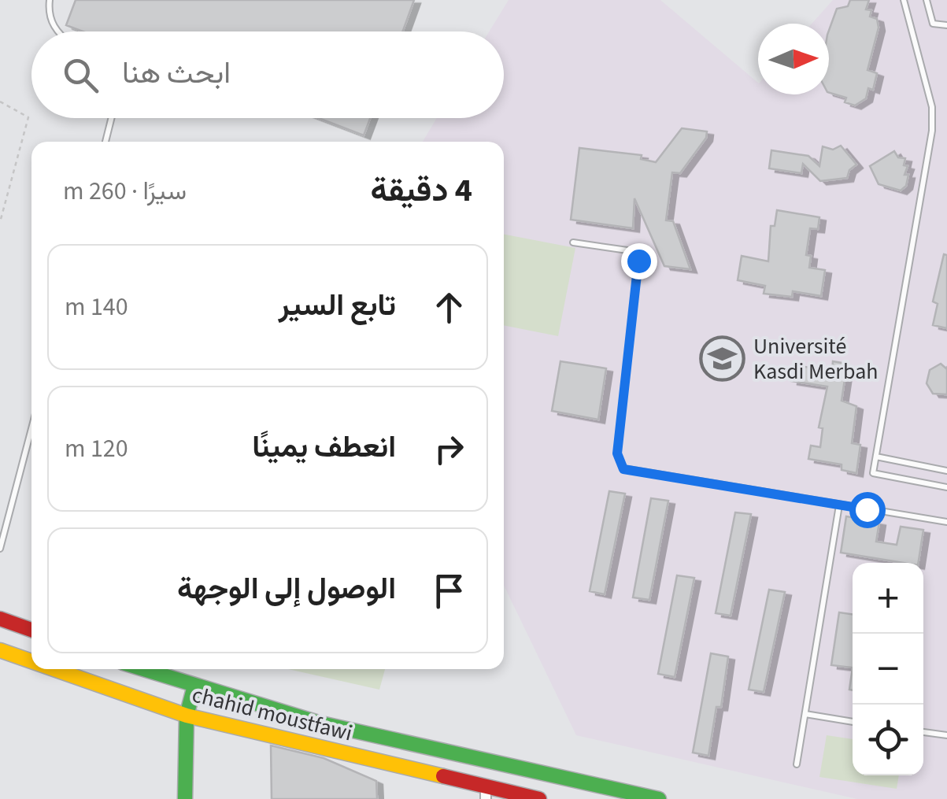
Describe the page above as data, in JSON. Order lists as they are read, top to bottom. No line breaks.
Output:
{"streets":{"main road":["chahid moustfawi"]},"places":{"school or university":["Université Kasdi Merbah"]},"north":"right","page":{"search":"ابحث هنا","heading":["4 دقيقة","سيرًا · 260 m"],"list":[["تابع السير","140 m"],["انعطف يمينًا","120 m"],"الوصول إلى الوجهة"],"map_buttons":["+","−"]}}
